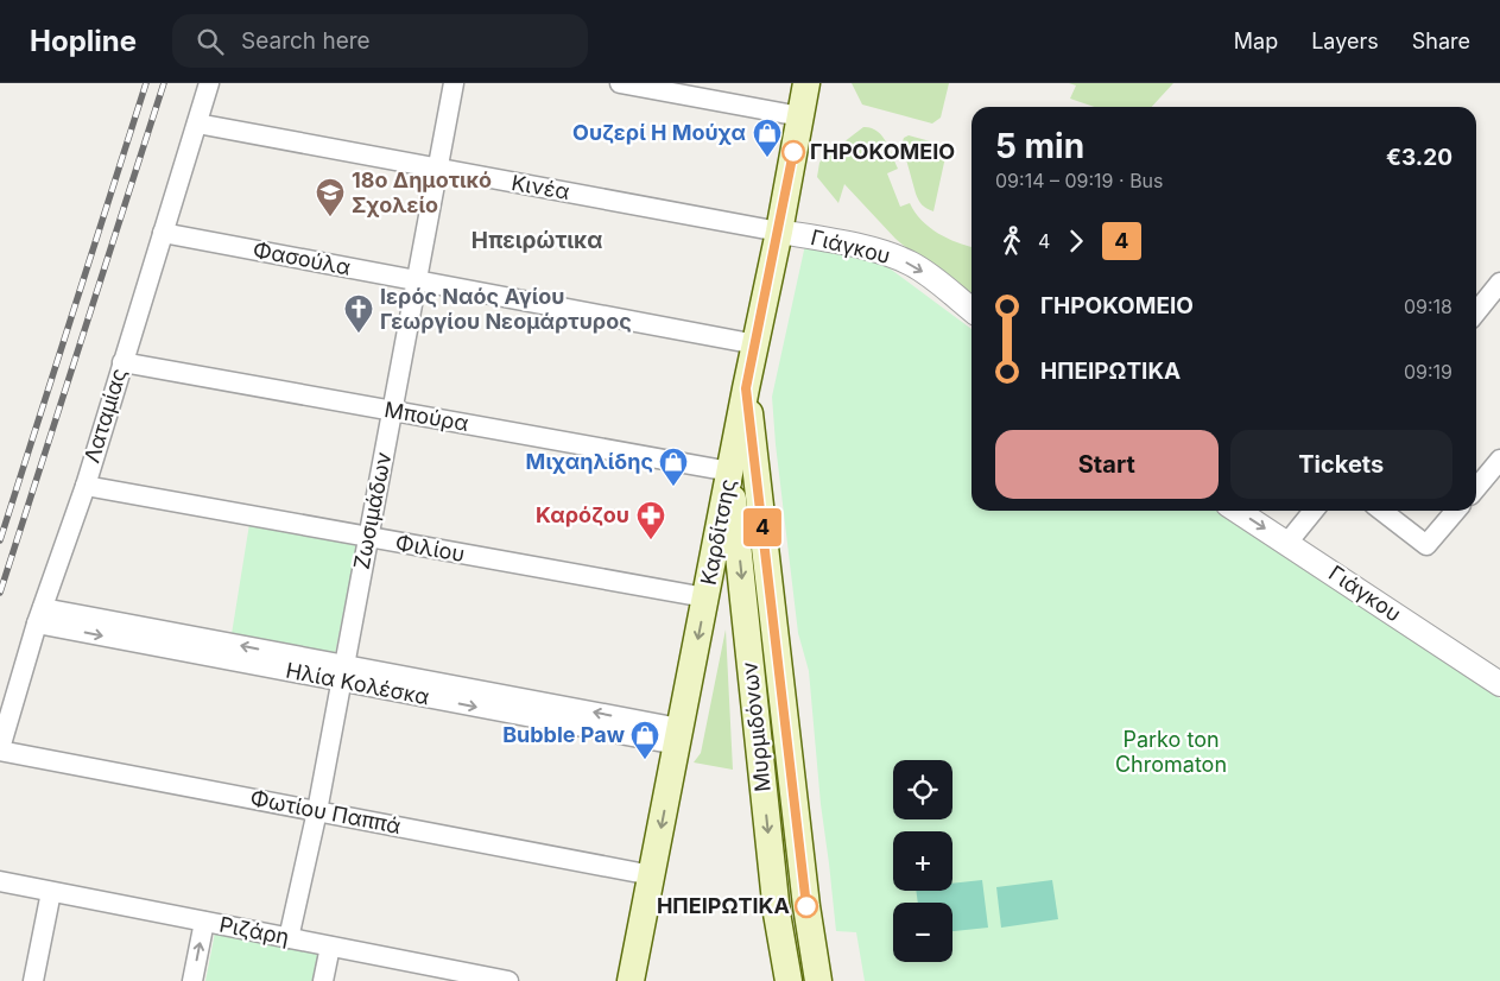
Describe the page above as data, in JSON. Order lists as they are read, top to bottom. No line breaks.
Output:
{"streets":{"main road":["Καρδίτσης","Μυρμιδόνων"],"street":["Κινέα","Γιάγκου","Φασούλα","Λαταμίας","Μπούρα","Ζωσιμάδων","Φιλίου","Ηλία Κολέσκα","Φωτίου Παππά","Ριζάρη"]},"crossings":[["Κινέα","Γιάγκου"],["Κινέα","Λαταμίας"],["Κινέα","Ζωσιμάδων"],["Κινέα","Καρδίτσης"],["Γιάγκου","Καρδίτσης"],["Φασούλα","Λαταμίας"],["Φασούλα","Ζωσιμάδων"],["Φασούλα","Καρδίτσης"],["Λαταμίας","Μπούρα"],["Λαταμίας","Φιλίου"],["Λαταμίας","Ηλία Κολέσκα"],["Λαταμίας","Φωτίου Παππά"],["Μπούρα","Ζωσιμάδων"],["Μπούρα","Καρδίτσης"],["Μπούρα","Μυρμιδόνων"],["Ζωσιμάδων","Φιλίου"],["Ζωσιμάδων","Ηλία Κολέσκα"],["Ζωσιμάδων","Φωτίου Παππά"],["Ζωσιμάδων","Ριζάρη"],["Καρδίτσης","Φιλίου"],["Καρδίτσης","Ηλία Κολέσκα"],["Καρδίτσης","Μυρμιδόνων"],["Καρδίτσης","Φωτίου Παππά"]],"one_way":["Γιάγκου"],"districts":["Ηπειρώτικα"],"parks":["Parko ton Chromaton"],"places":{"other":["ΓΗΡΟΚΟΜΕΙΟ","ΗΠΕΙΡΩΤΙΚΑ"],"shop":["Ουζερί Η Μούχα","Μιχαηλίδης","Bubble Paw"],"school or university":["18ο Δημοτικό Σχολείο"],"church":["Ιερός Ναός Αγίου Γεωργίου Νεομάρτυρος"],"pharmacy":["Καρόζου"]},"lines":["bus line 4"],"page":{"header":"Hopline","search":"Search here","nav":["Map","Layers","Share"],"on_map":"4","heading":["5 min","09:14 – 09:19 · Bus","€3.20"],"legs":["4","4"],"list":[{"name":"ΓΗΡΟΚΟΜΕΙΟ","value":"09:18"},{"name":"ΗΠΕΙΡΩΤΙΚΑ","value":"09:19"}],"buttons":["Start","Tickets"],"map_buttons":["+","−"]}}
